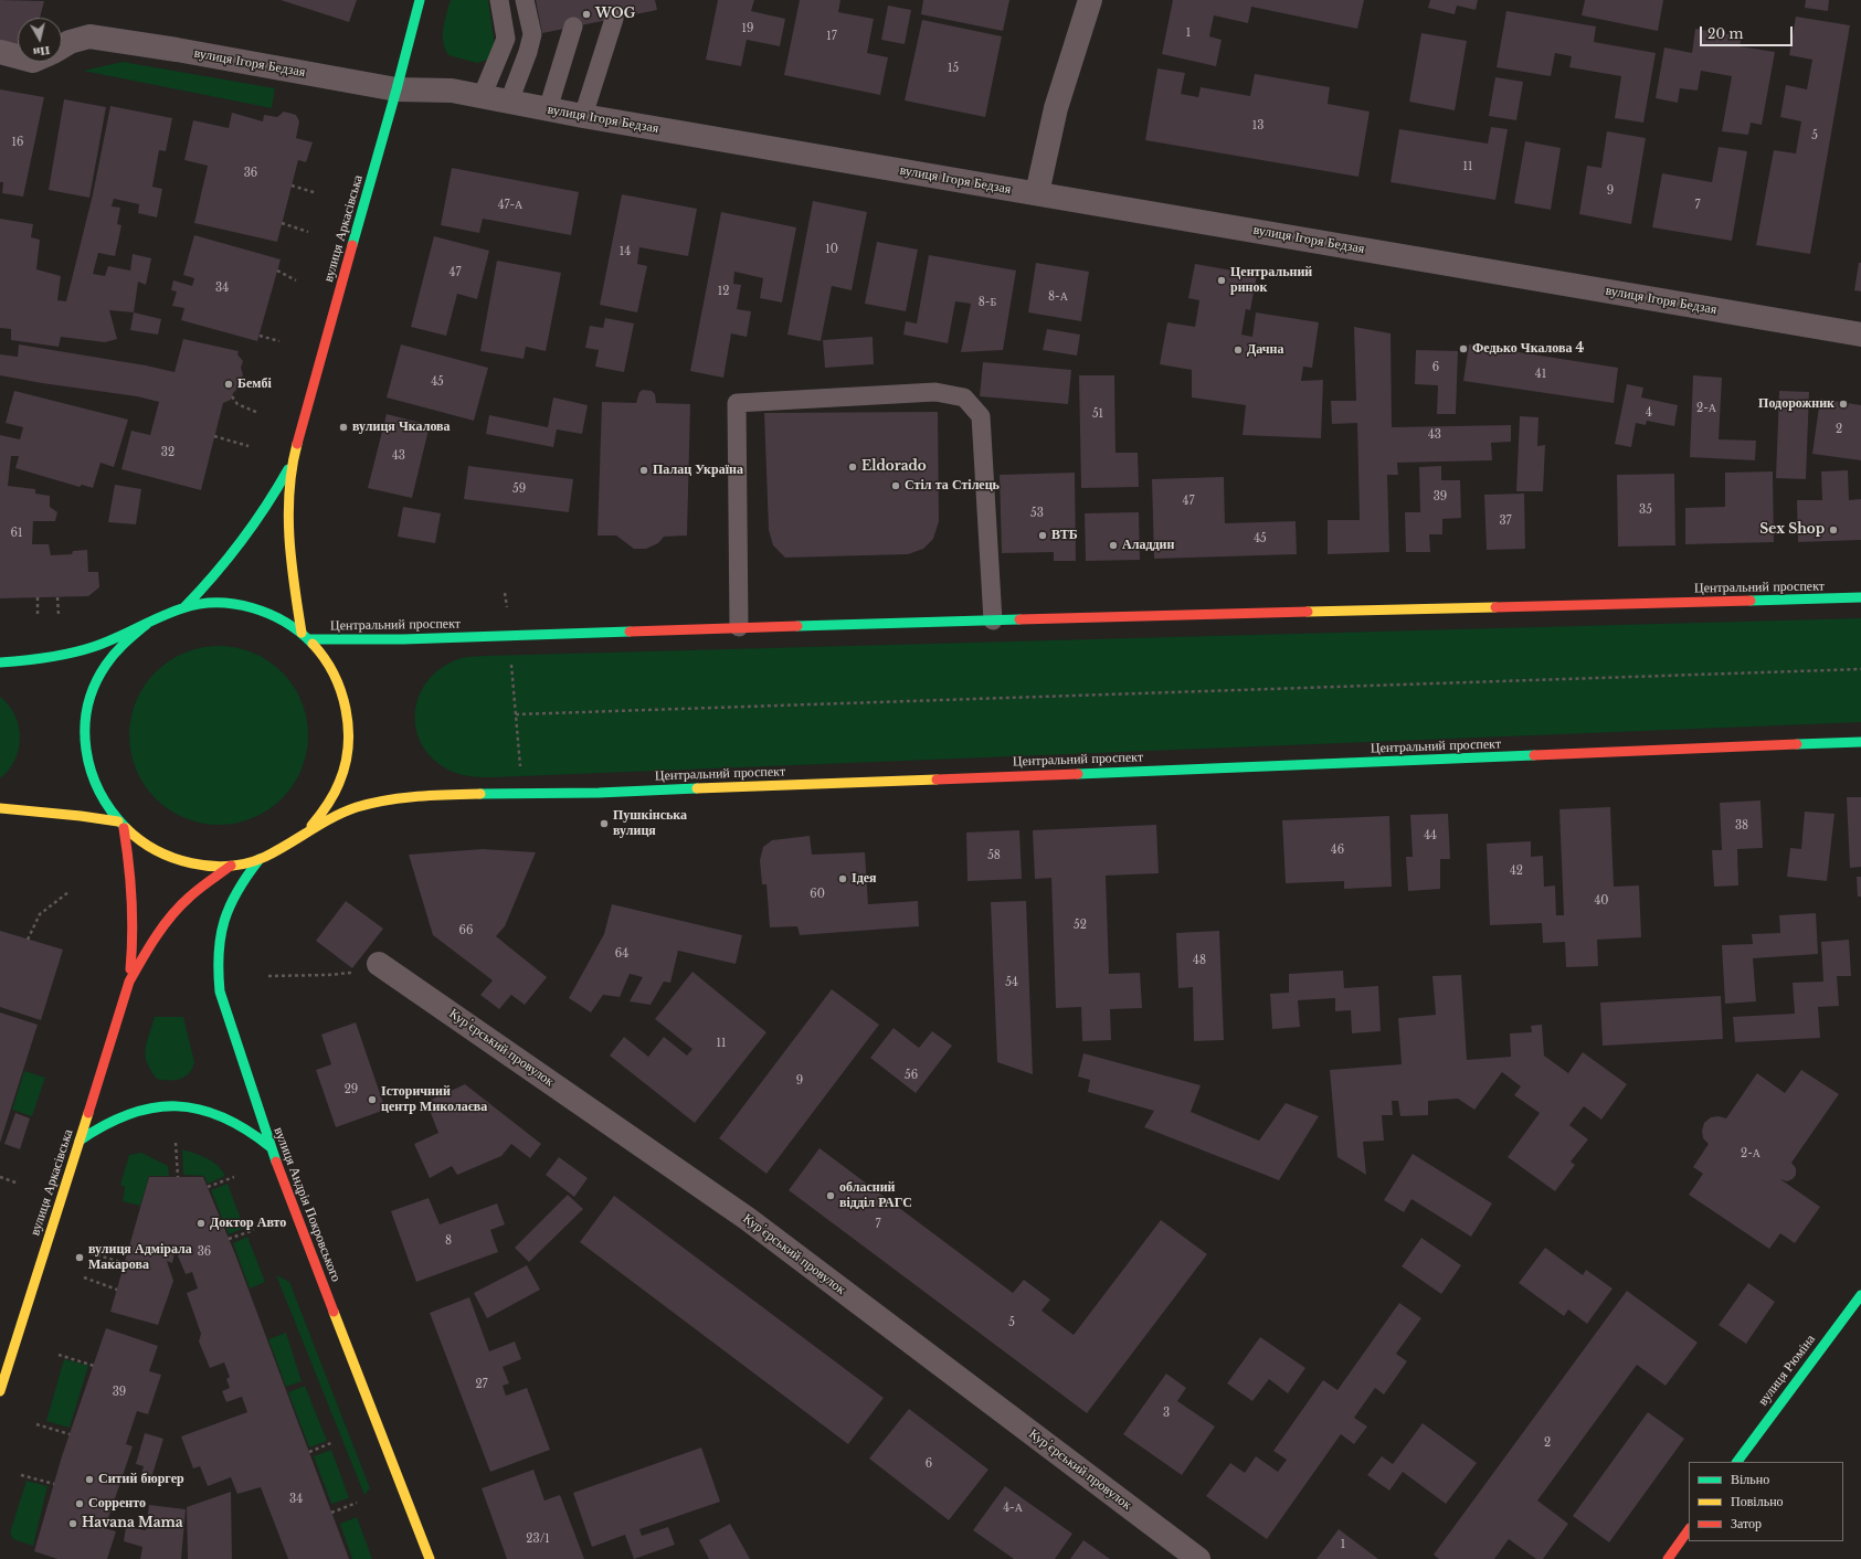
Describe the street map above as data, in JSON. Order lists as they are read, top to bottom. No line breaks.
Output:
{"streets":{"main road":["вулиця Аркасівська","Центральний проспект","вулиця Андрія Покровського","вулиця Рюміна"],"street":["вулиця Ігоря Бедзая","Курʼєрський провулок"]},"crossings":[["вулиця Ігоря Бедзая","вулиця Аркасівська"],["вулиця Аркасівська","Центральний проспект"],["Центральний проспект","вулиця Андрія Покровського"]],"places":["WOG","Центральний ринок","Федько Чкалова 4","Дачна","Бембі","Подорожник","вулиця Чкалова","Eldorado","Палац Україна","Стіл та Стілець","Sex Shop","ВТБ","Аладдин","Пушкінська вулиця","Ідея","Історичний центр Миколаєва","обласний відділ РАГС","Доктор Авто","вулиця Адмірала Макарова","Ситий бюргер","Сорренто","Havana Mama"],"house_numbers":["19","1","17","15","13","5","16","11","36","9","47-А","7","10","14","47","34","12","8-А","8-Б","6","41","45","2-А","4","51","2","43","32","43","59","39","47","35","53","37","61","45","38","44","46","58","42","60","40","52","66","64","48","54","11","56","9","29","2-А","7","8","36","5","27","39","3","2","6","34","4-А","23/1","1"],"legend":["Вільно","Повільно","Затор"],"scale_bar":"20 m","north":"bottom"}
